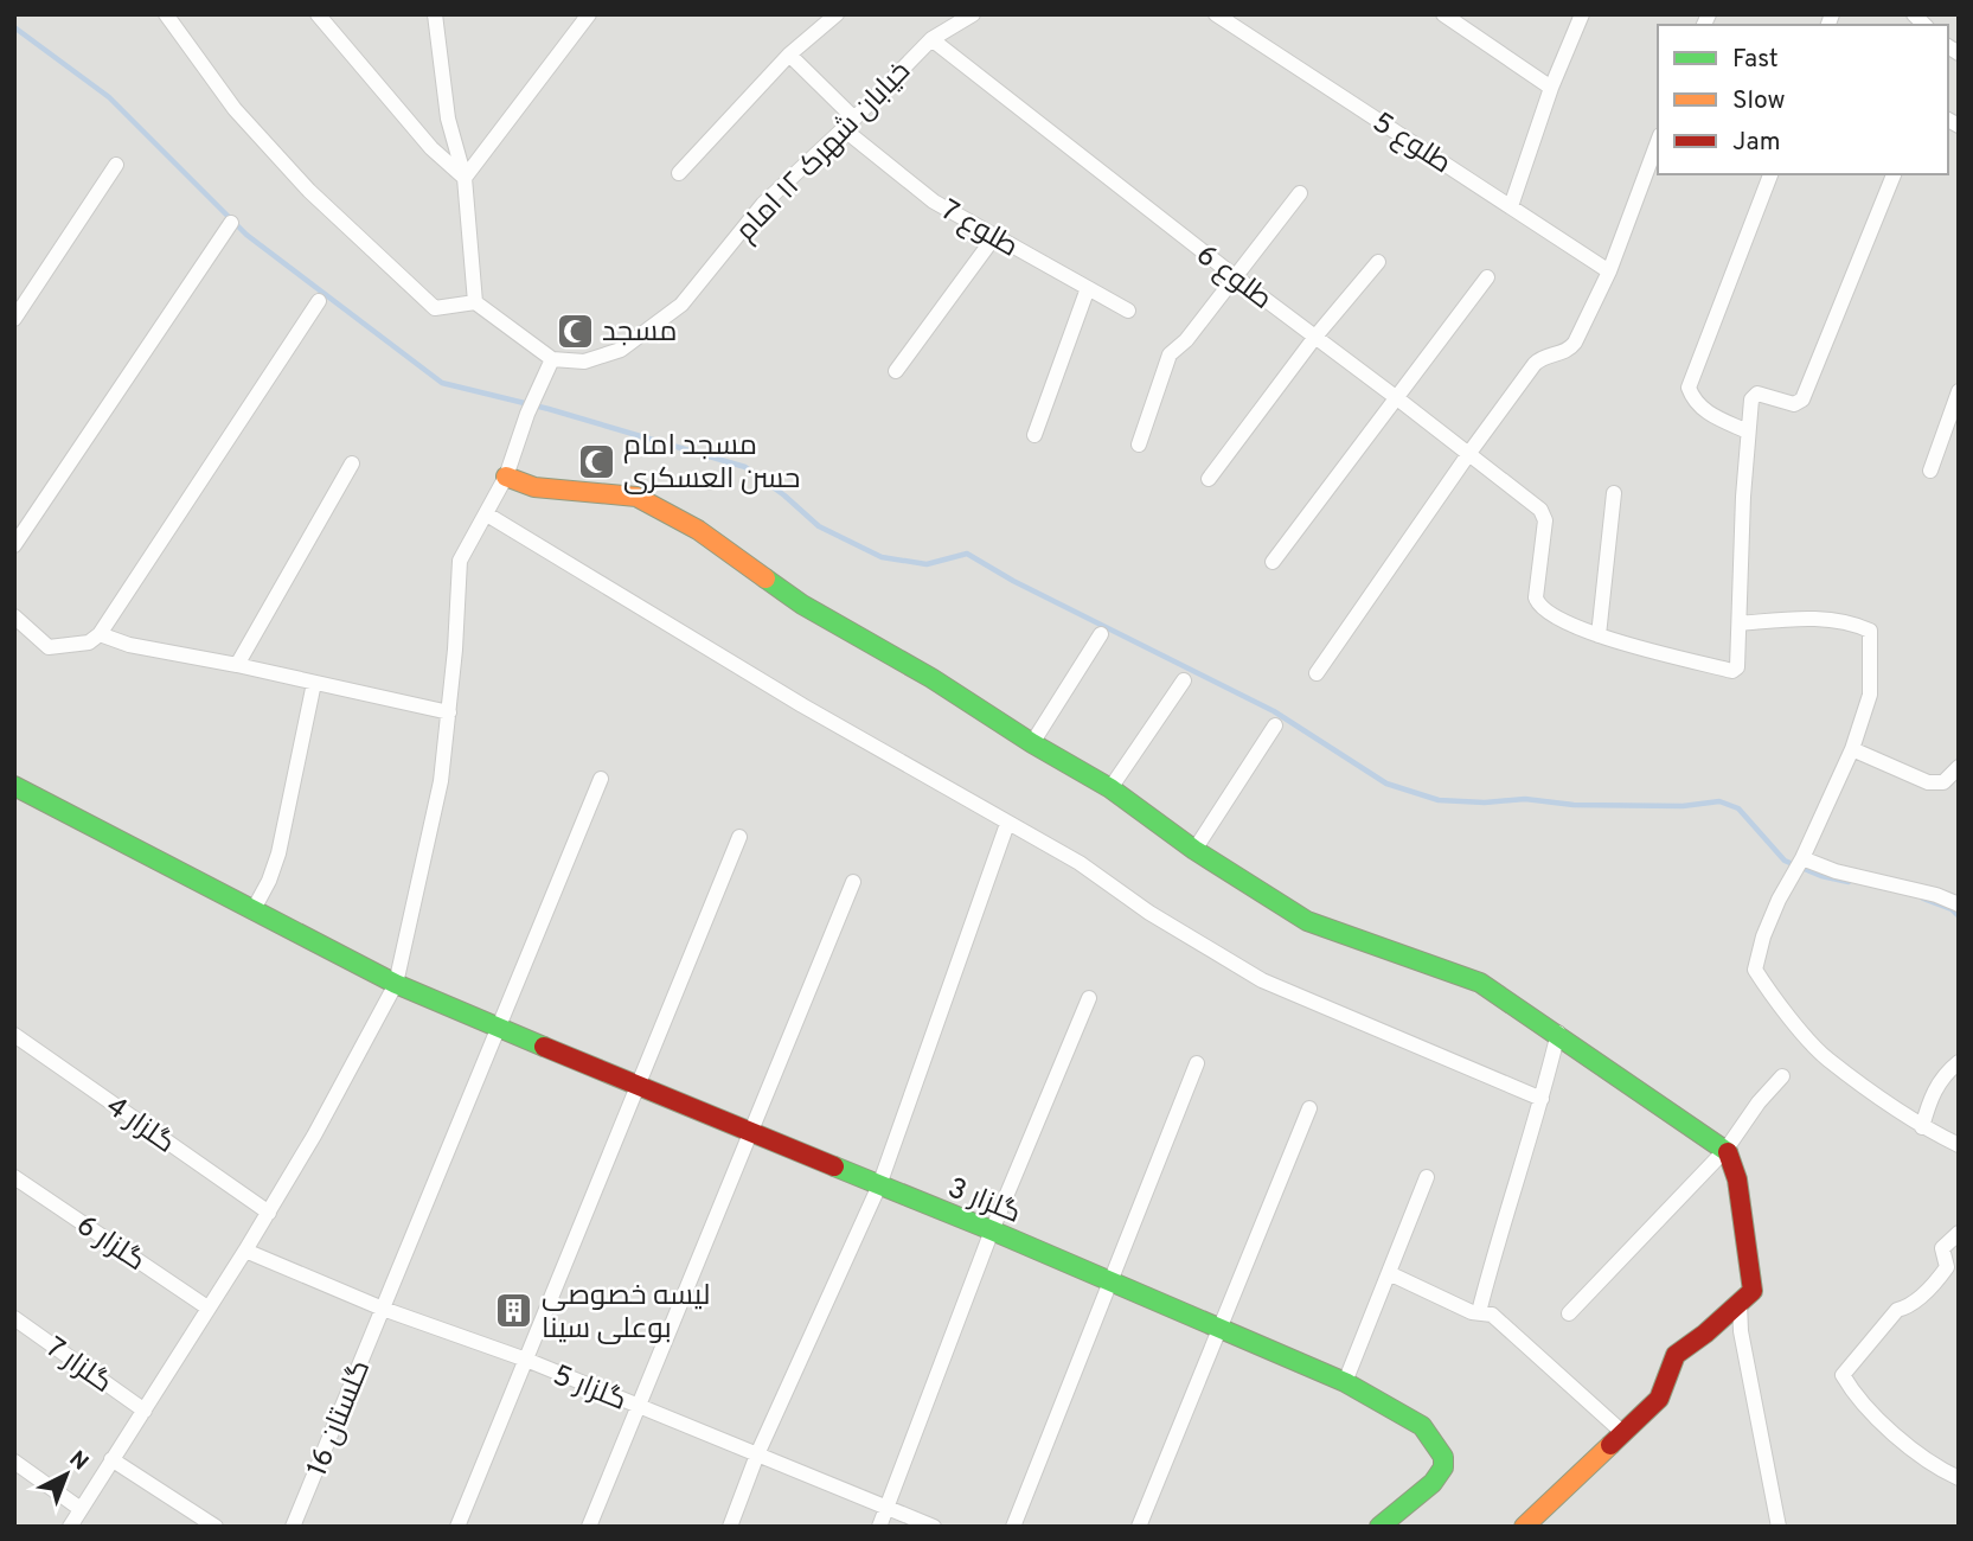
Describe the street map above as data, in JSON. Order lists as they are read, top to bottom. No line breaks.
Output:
{"streets":{"street":["طلوع 5","خیابان شهرک ۱۲ امام","طلوع 7","طلوع 6","گلزار 4","گلزار 3","گلزار 6","گلزار 7","گلزار 5","گلستان 16"]},"crossings":[["خیابان شهرک ۱۲ امام","طلوع 7"],["خیابان شهرک ۱۲ امام","طلوع 6"],["گلزار 3","گلستان 16"],["گلزار 5","گلستان 16"]],"places":{"mosque":["مسجد","مسجد امام حسن العسکری"],"building":["لیسه خصوصی بوعلی سینا"]},"legend":["Fast","Slow","Jam"],"north":"top right"}
